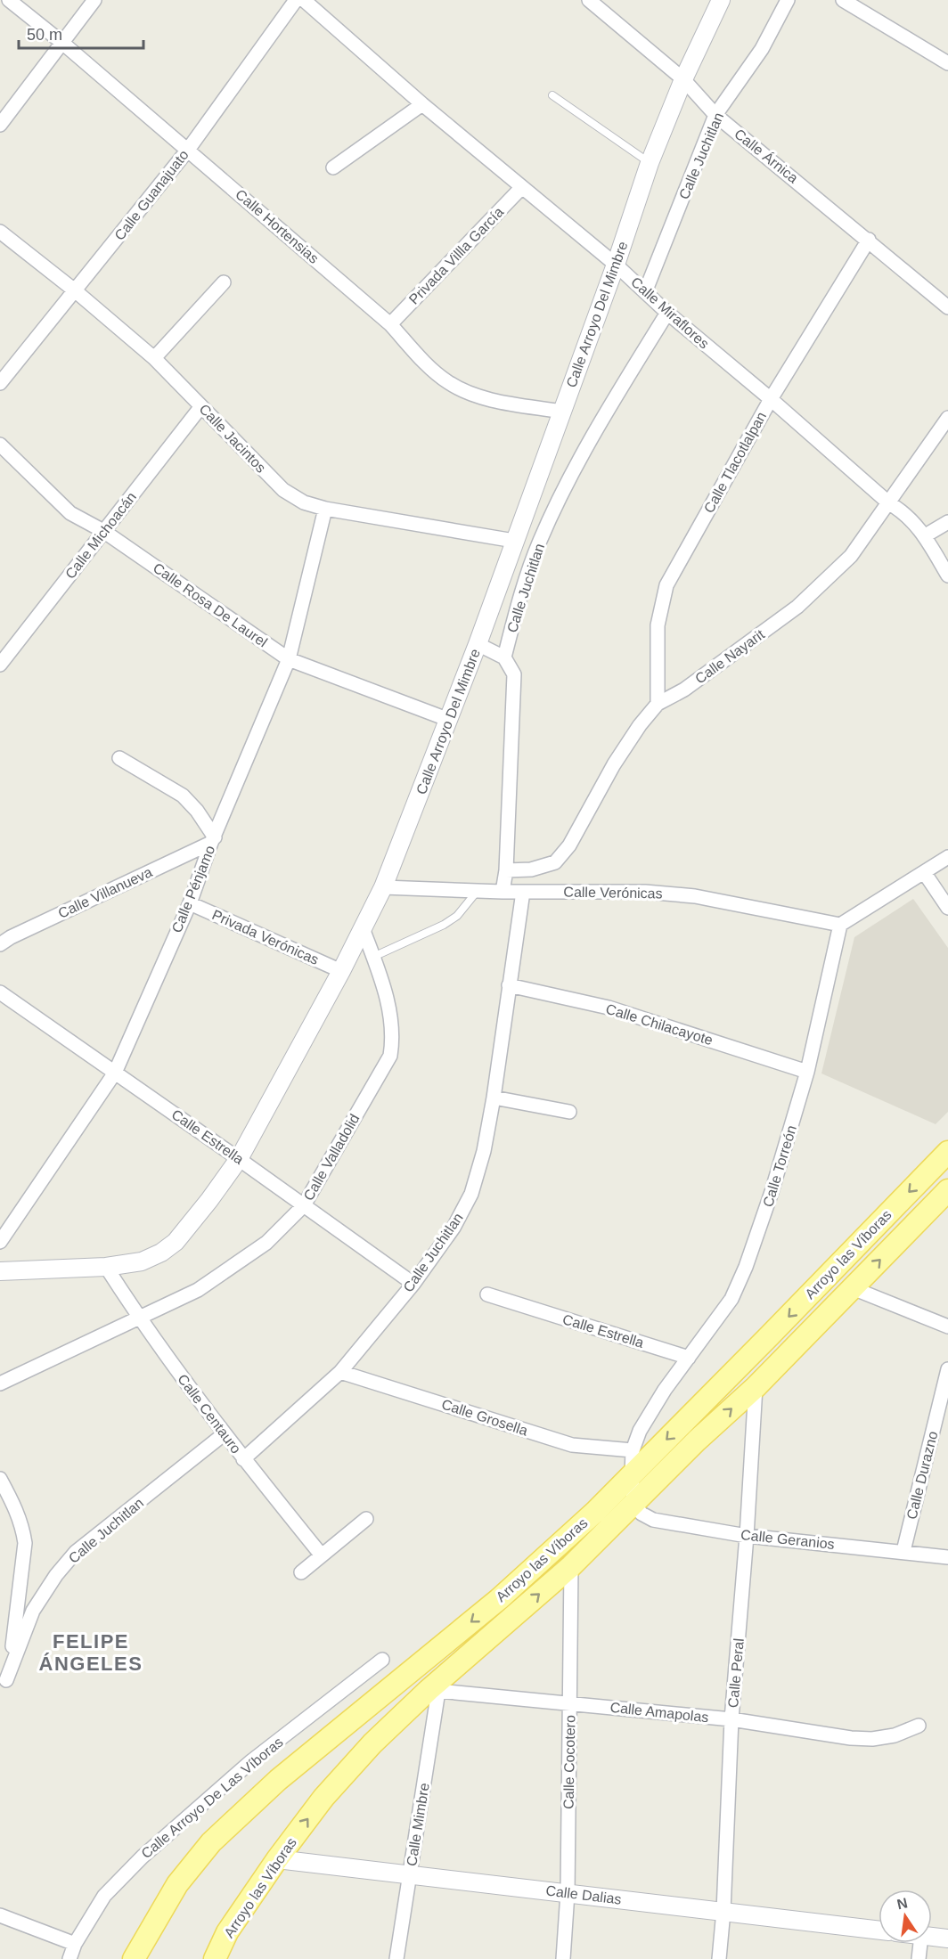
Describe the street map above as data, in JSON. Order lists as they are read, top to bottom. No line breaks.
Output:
{"streets":{"main road":["Arroyo las Víboras"],"street":["Calle Juchitlan","Calle Árnica","Calle Guanajuato","Calle Hortensias","Privada Villla García","Calle Miraflores","Calle Arroyo Del Mimbre","Calle Jacintos","Calle Tlacotlalpan","Calle Michoacán","Calle Rosa De Laurel","Calle Nayarit","Calle Pénjamo","Calle Villanueva","Calle Verónicas","Privada Verónicas","Calle Chilacayote","Calle Estrella","Calle Valladolid","Calle Torreón","Calle Centauro","Calle Grosella","Calle Durazno","Calle Geranios","Calle Peral","Calle Amapolas","Calle Cocotero","Calle Arroyo De Las Víboras","Calle Mimbre","Calle Dalias"]},"crossings":[["Calle Juchitlan","Calle Árnica"],["Calle Juchitlan","Calle Miraflores"],["Calle Juchitlan","Calle Verónicas"],["Calle Juchitlan","Calle Chilacayote"],["Calle Juchitlan","Calle Estrella"],["Calle Juchitlan","Calle Centauro"],["Calle Juchitlan","Calle Grosella"],["Calle Árnica","Calle Arroyo Del Mimbre"],["Calle Árnica","Calle Tlacotlalpan"],["Calle Guanajuato","Calle Hortensias"],["Calle Guanajuato","Calle Jacintos"],["Calle Hortensias","Privada Villla García"],["Calle Hortensias","Calle Arroyo Del Mimbre"],["Privada Villla García","Calle Miraflores"],["Calle Miraflores","Calle Arroyo Del Mimbre"],["Calle Miraflores","Calle Tlacotlalpan"],["Calle Miraflores","Calle Nayarit"],["Calle Arroyo Del Mimbre","Calle Jacintos"],["Calle Arroyo Del Mimbre","Calle Rosa De Laurel"],["Calle Arroyo Del Mimbre","Calle Verónicas"],["Calle Arroyo Del Mimbre","Privada Verónicas"],["Calle Arroyo Del Mimbre","Calle Estrella"],["Calle Arroyo Del Mimbre","Calle Valladolid"],["Calle Arroyo Del Mimbre","Calle Centauro"],["Calle Jacintos","Calle Michoacán"],["Calle Jacintos","Calle Pénjamo"],["Calle Tlacotlalpan","Calle Nayarit"],["Calle Michoacán","Calle Rosa De Laurel"],["Calle Rosa De Laurel","Calle Pénjamo"],["Calle Pénjamo","Calle Villanueva"],["Calle Pénjamo","Privada Verónicas"],["Calle Pénjamo","Calle Estrella"],["Calle Verónicas","Calle Torreón"],["Calle Chilacayote","Calle Torreón"],["Calle Estrella","Calle Valladolid"],["Calle Estrella","Calle Torreón"],["Calle Valladolid","Calle Centauro"],["Calle Torreón","Arroyo las Víboras"],["Calle Torreón","Calle Grosella"],["Calle Torreón","Calle Geranios"],["Arroyo las Víboras","Calle Geranios"],["Arroyo las Víboras","Calle Peral"],["Arroyo las Víboras","Calle Amapolas"],["Arroyo las Víboras","Calle Cocotero"],["Arroyo las Víboras","Calle Mimbre"],["Arroyo las Víboras","Calle Dalias"],["Calle Durazno","Calle Geranios"],["Calle Geranios","Calle Peral"],["Calle Peral","Calle Amapolas"],["Calle Peral","Calle Dalias"],["Calle Amapolas","Calle Cocotero"],["Calle Amapolas","Calle Mimbre"],["Calle Cocotero","Calle Dalias"],["Calle Mimbre","Calle Dalias"]],"districts":["FELIPE ÁNGELES"],"scale_bar":"50 m","north":"top"}
